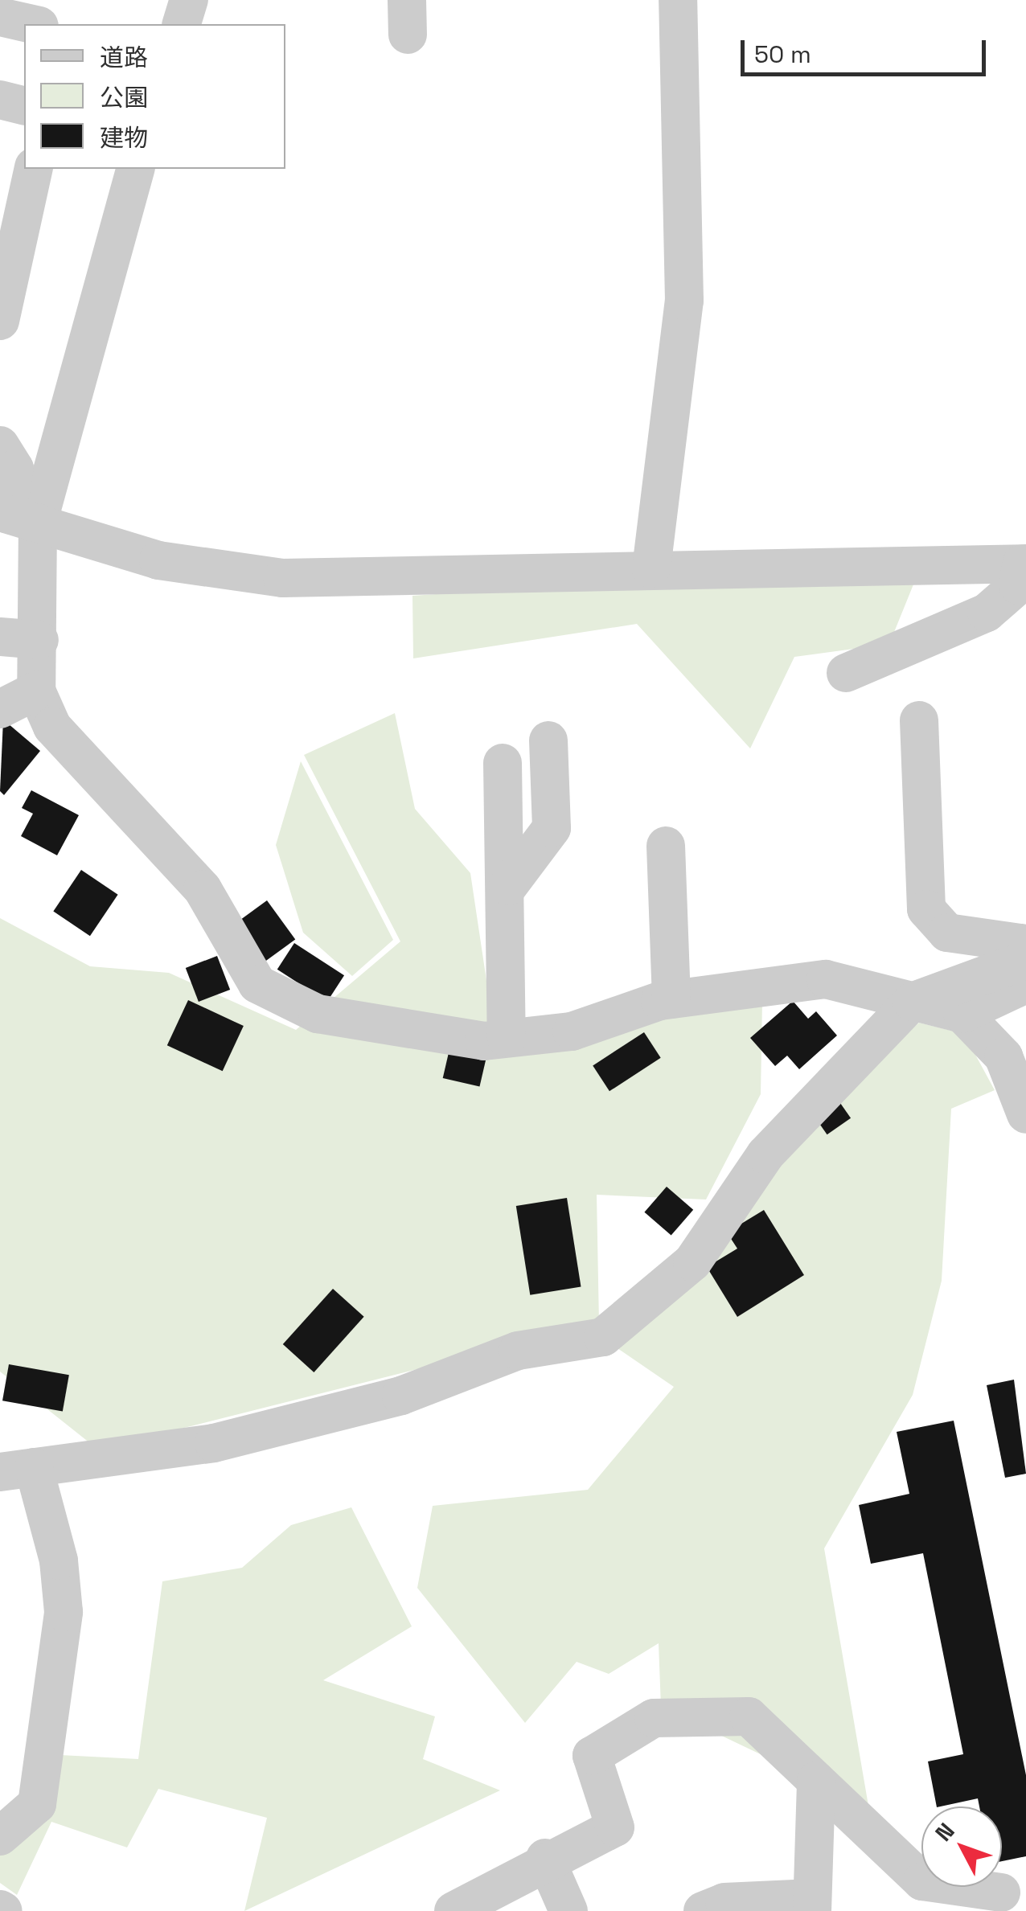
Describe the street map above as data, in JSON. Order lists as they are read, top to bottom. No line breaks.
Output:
{"legend":["道路","公園","建物"],"scale_bar":"50 m","north":"top left"}
